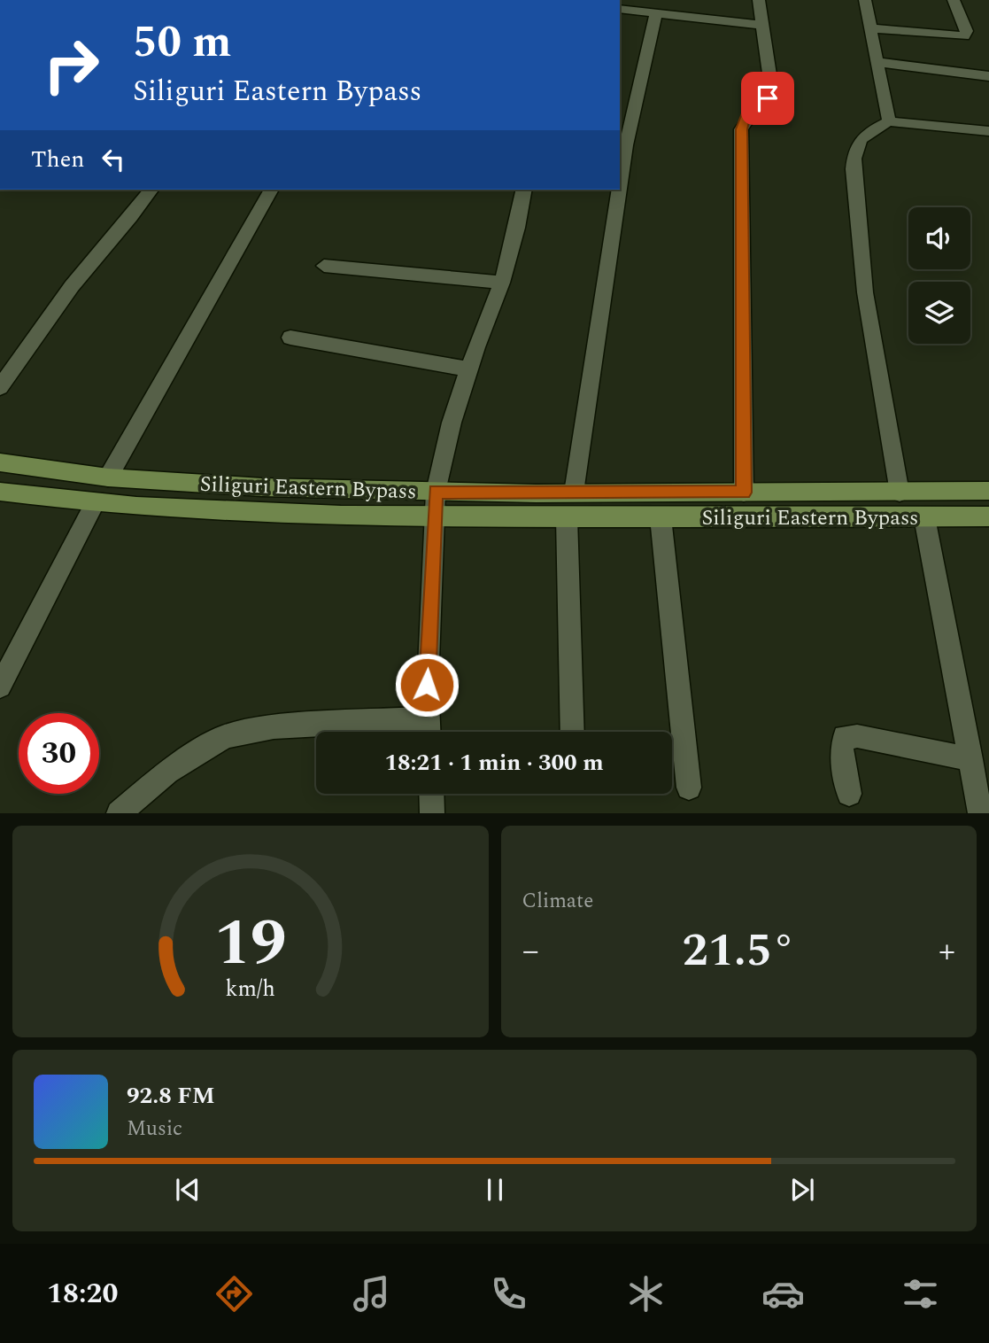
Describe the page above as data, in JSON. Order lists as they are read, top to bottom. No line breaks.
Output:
{"streets":{"main road":["Siliguri Eastern Bypass"]},"page":{"turn":["50 m","Siliguri Eastern Bypass"],"then":"Then","limit":"30","trip":"18:21 · 1 min · 300 m","tile":"Climate","heat":["−","21.5°","+"],"song":["92.8 FM","Music"],"tabs":"18:20","gauge":["19","km/h"]}}
